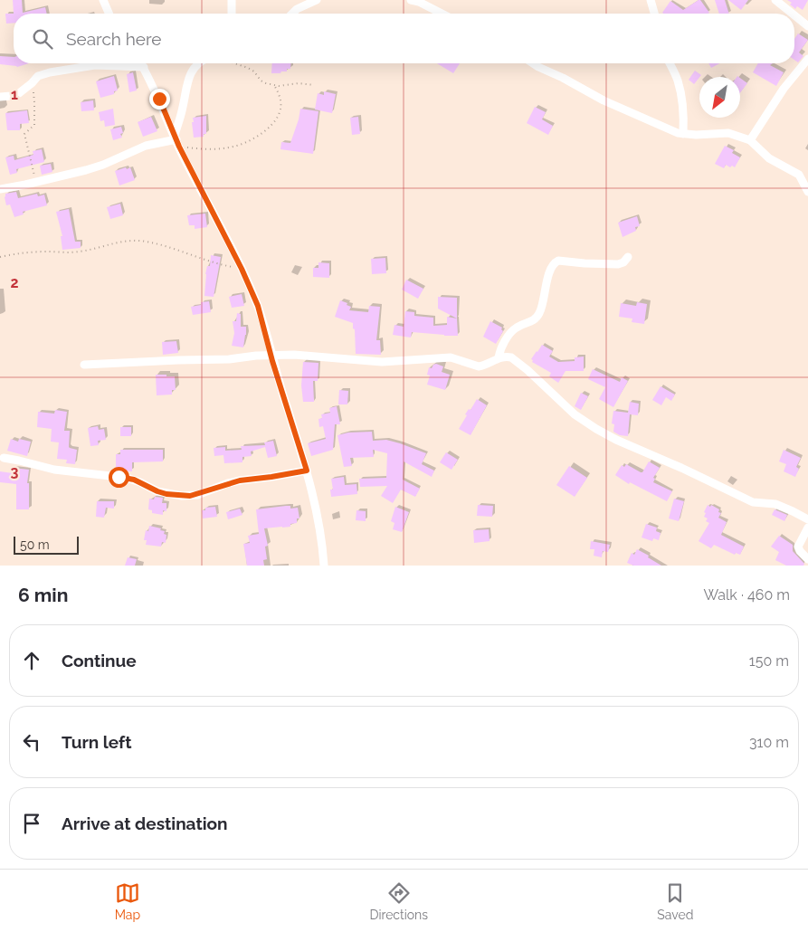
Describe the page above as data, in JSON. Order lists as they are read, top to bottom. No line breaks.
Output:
{"scale_bar":"50 m","north":"bottom left","page":{"search":"Search here","scale":"50 m","heading":["6 min","Walk · 460 m"],"list":[["Continue","150 m"],["Turn left","310 m"],"Arrive at destination"],"nav":["Map","Directions","Saved"]},"grid":{"rows":["1","2","3"]}}
